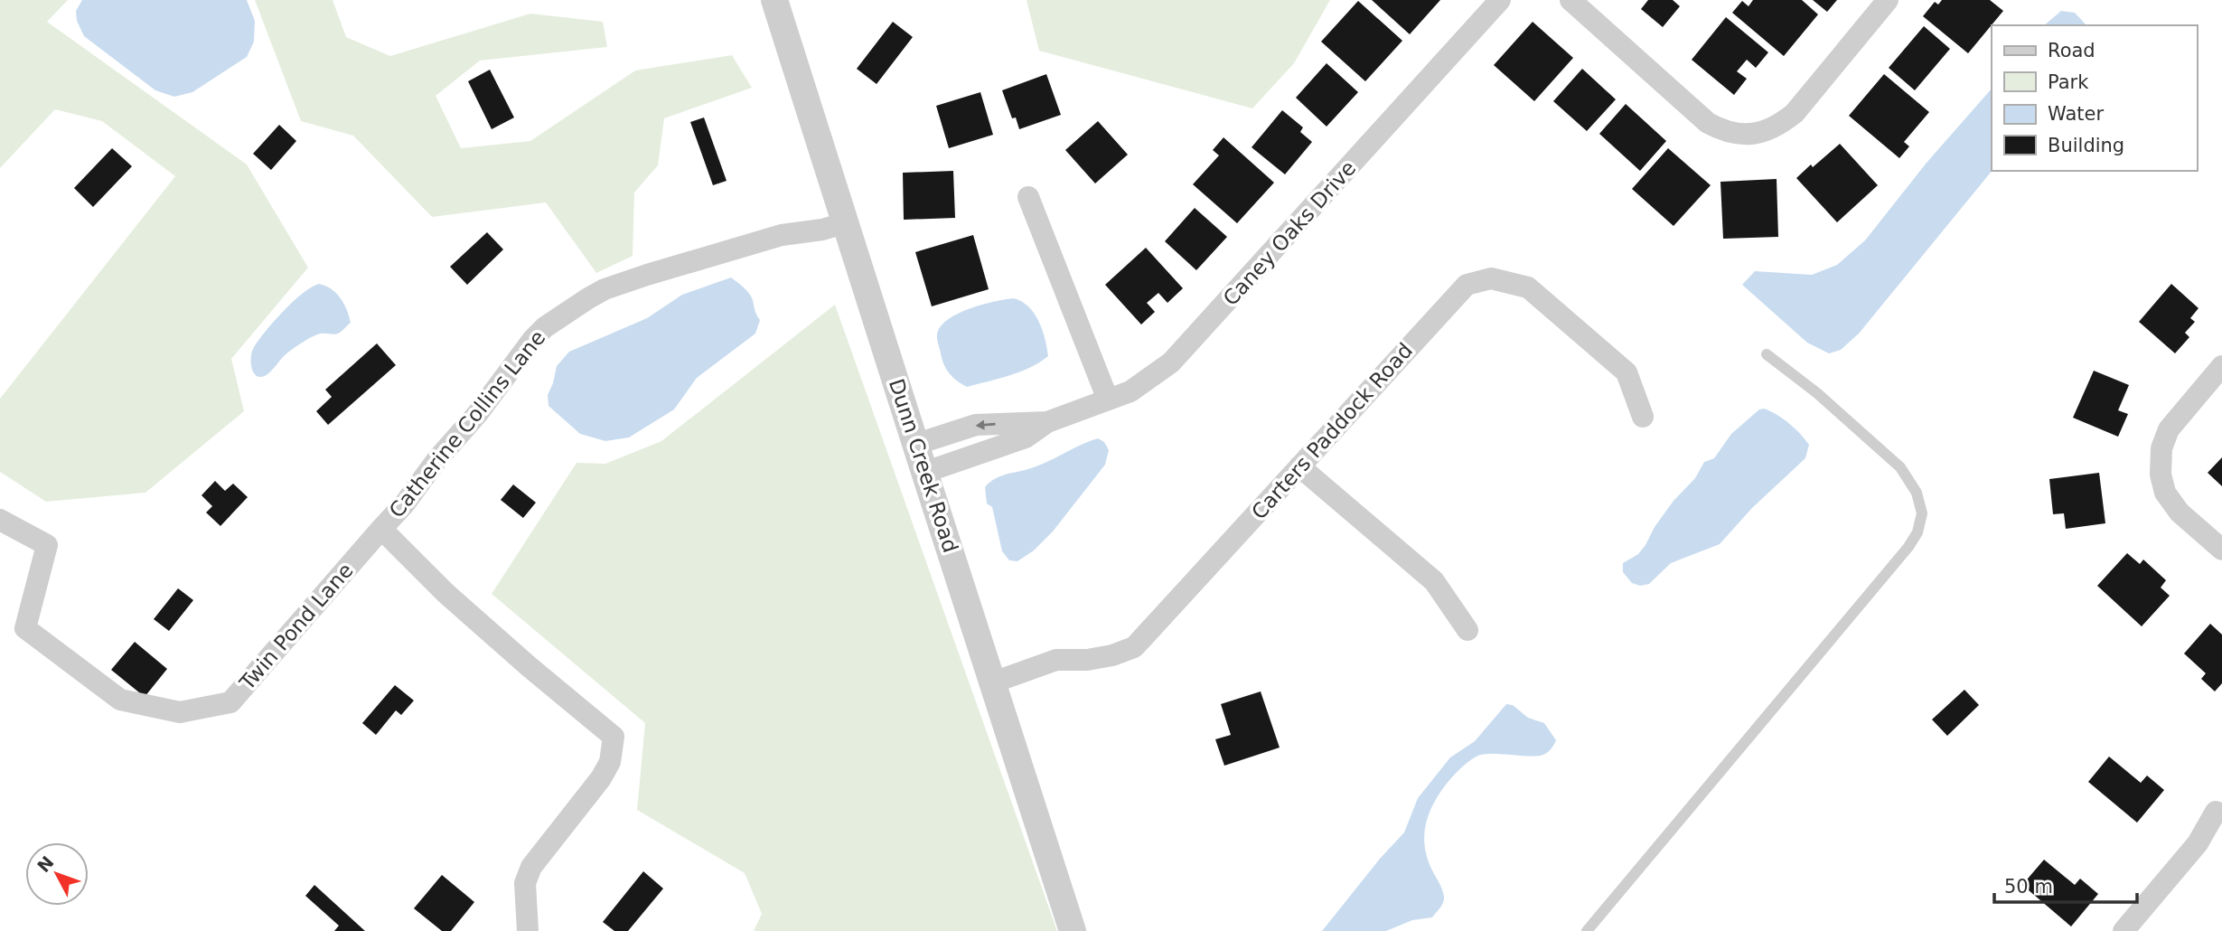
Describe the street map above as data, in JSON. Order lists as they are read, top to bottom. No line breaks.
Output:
{"streets":{"street":["Caney Oaks Drive","Catherine Collins Lane","Carters Paddock Road","Dunn Creek Road","Twin Pond Lane"]},"crossings":[["Caney Oaks Drive","Dunn Creek Road"],["Catherine Collins Lane","Dunn Creek Road"],["Catherine Collins Lane","Twin Pond Lane"],["Carters Paddock Road","Dunn Creek Road"]],"legend":["Road","Park","Water","Building"],"scale_bar":"50 m","north":"top left"}
